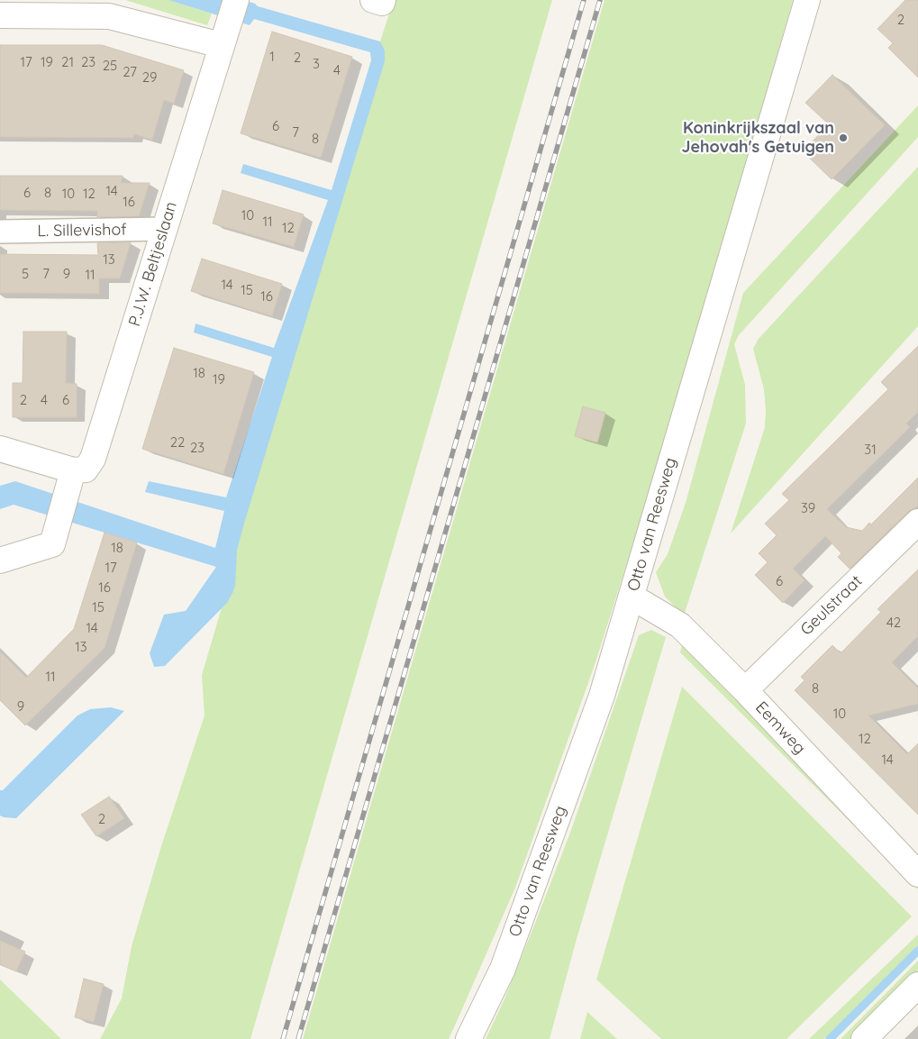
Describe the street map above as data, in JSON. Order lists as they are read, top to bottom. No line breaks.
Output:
{"streets":{"street":["L. Sillevishof","P.J.W. Beltjeslaan","Otto van Reesweg","Geulstraat","Eemweg"]},"crossings":[["L. Sillevishof","P.J.W. Beltjeslaan"],["Otto van Reesweg","Eemweg"],["Geulstraat","Eemweg"]],"places":["Koninkrijkszaal van Jehovah's Getuigen"],"house_numbers":["2","1","2","17","19","21","23","3","25","4","27","29","6","7","8","14","6","8","10","12","16","10","11","12","13","5","7","9","11","14","15","16","18","19","2","4","6","22","23","31","39","18","17","6","16","15","42","14","13","11","8","9","10","12","14","2"]}
